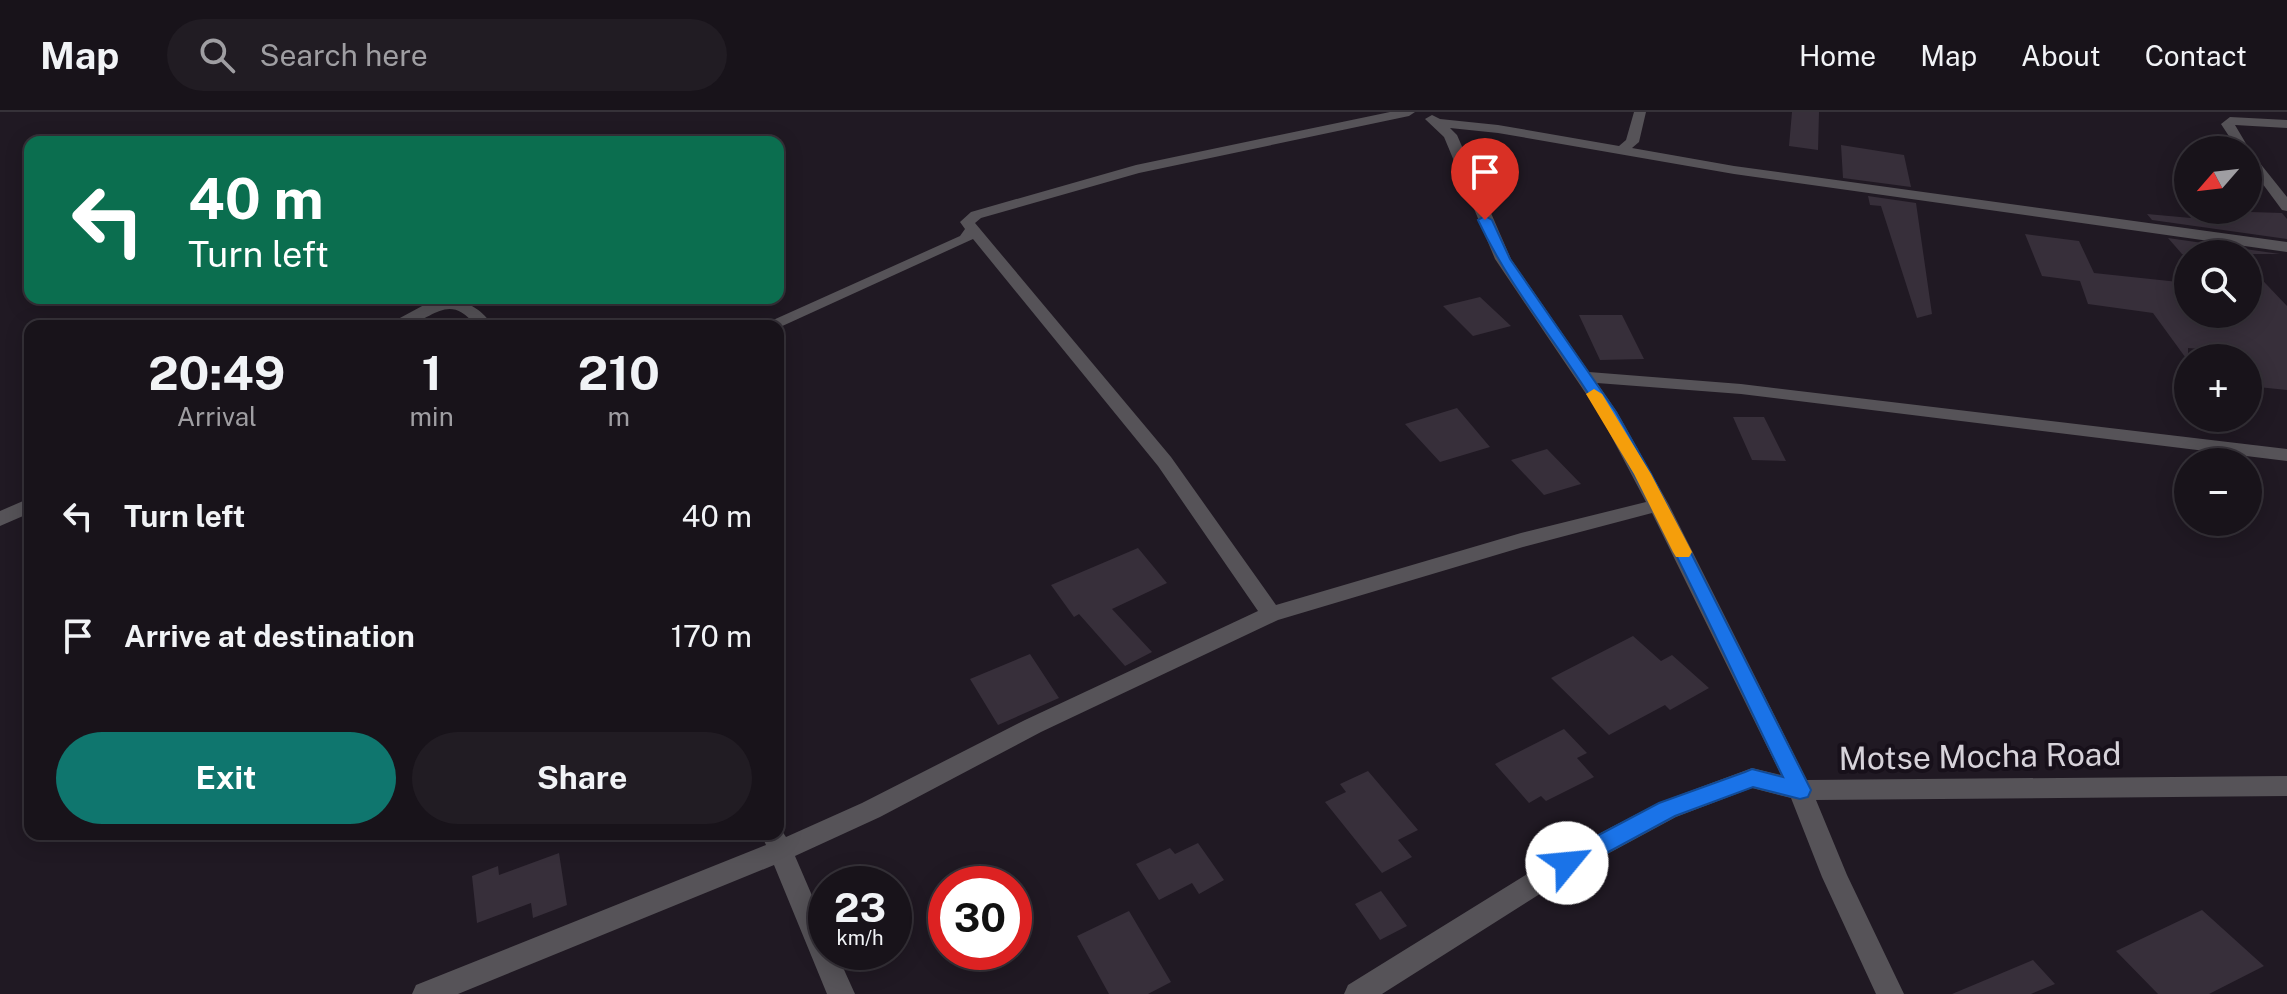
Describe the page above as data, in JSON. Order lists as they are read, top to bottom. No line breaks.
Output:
{"streets":{"street":["Motse Mocha Road"]},"north":"bottom left","page":{"header":"Map","search":"Search here","nav":["Home","Map","About","Contact"],"map_buttons":["+","−"],"turn":["40 m","Turn left"],"eta":["20:49","Arrival","1","min","210","m"],"list":[{"name":"Turn left","value":"40 m"},{"name":"Arrive at destination","value":"170 m"}],"buttons":["Exit","Share"],"speed":"23 km/h","limit":"30"}}
